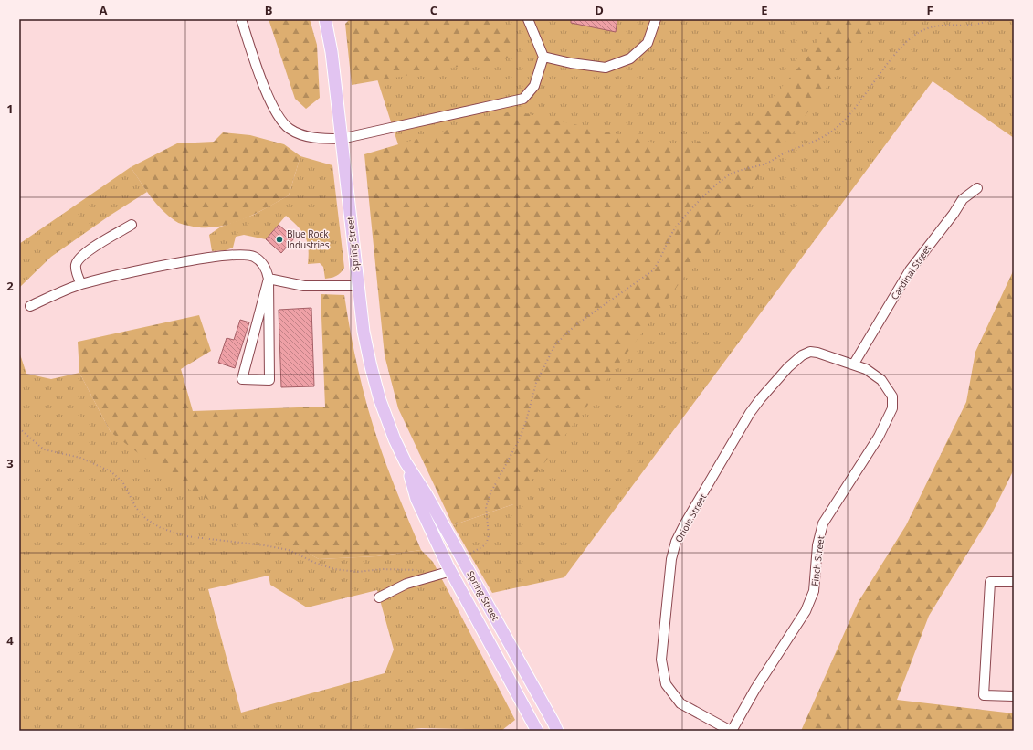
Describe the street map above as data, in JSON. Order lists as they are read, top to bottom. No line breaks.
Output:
{"streets":{"main road":["Spring Street"],"street":["Cardinal Street","Oriole Street","Finch Street"]},"crossings":[["Cardinal Street","Oriole Street"],["Cardinal Street","Finch Street"],["Oriole Street","Finch Street"]],"places":["Blue Rock Industries"],"grid":{"columns":["A","B","C","D","E","F"],"rows":["1","2","3","4"]}}
